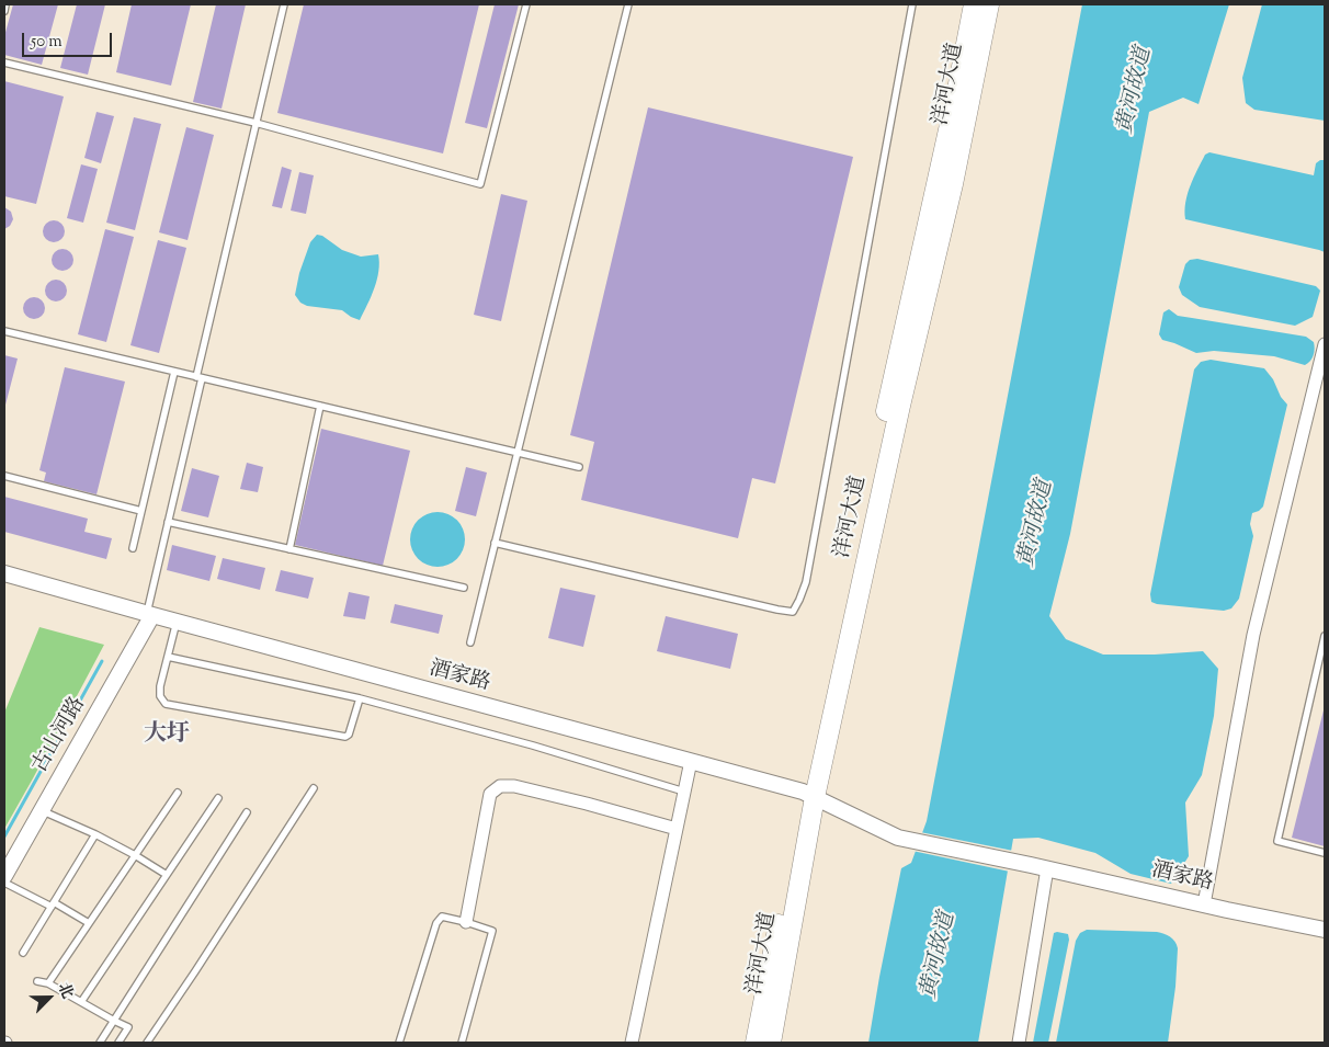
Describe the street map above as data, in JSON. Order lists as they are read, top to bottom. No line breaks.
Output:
{"streets":{"main road":["洋河大道"],"street":["酒家路","古山河路"]},"crossings":[["洋河大道","酒家路"],["酒家路","古山河路"]],"districts":["大圩"],"water":["黄河故道"],"scale_bar":"50 m","north":"top right"}
